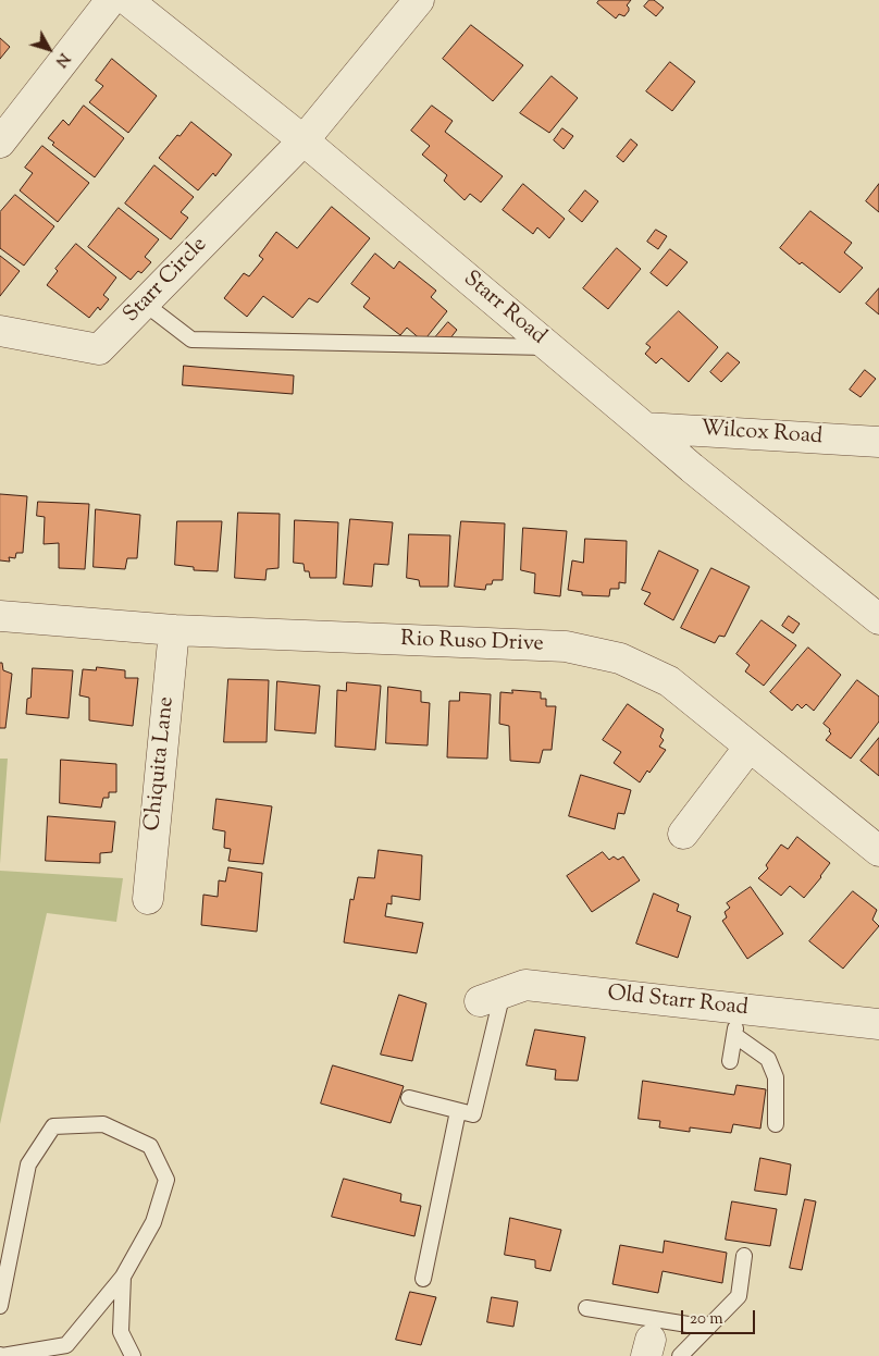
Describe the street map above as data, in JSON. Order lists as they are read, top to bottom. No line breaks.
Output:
{"streets":{"street":["Starr Circle","Starr Road","Wilcox Road","Rio Ruso Drive","Chiquita Lane","Old Starr Road"]},"crossings":[["Starr Circle","Starr Road"],["Starr Road","Wilcox Road"],["Rio Ruso Drive","Chiquita Lane"]],"scale_bar":"20 m","north":"bottom right"}
